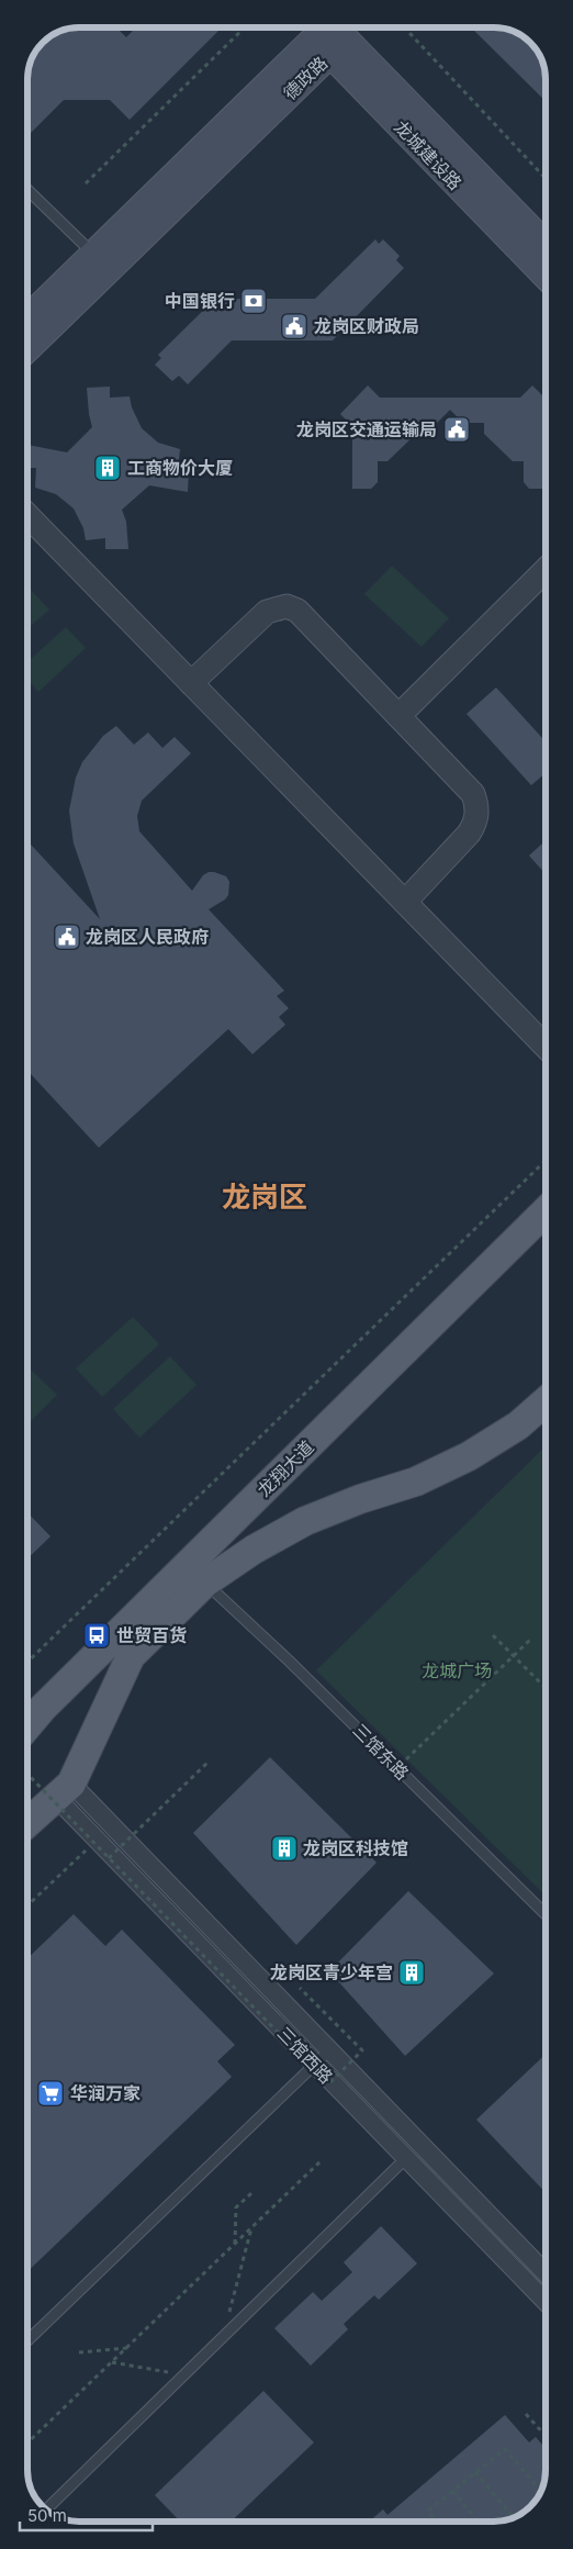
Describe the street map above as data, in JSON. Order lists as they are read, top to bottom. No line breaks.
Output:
{"streets":{"main road":["德政路","龙城建设路","龙翔大道"],"street":["三馆西路"],"lane":["三馆东路"]},"crossings":[["德政路","龙城建设路"]],"districts":["龙岗区"],"parks":["龙城广场"],"places":{"bank":["中国银行"],"public building":["龙岗区财政局","龙岗区交通运输局","龙岗区人民政府"],"building":["工商物价大厦","龙岗区科技馆","龙岗区青少年宫"],"bus stop":["世贸百货"],"supermarket":["华润万家"]},"scale_bar":"50 m"}
